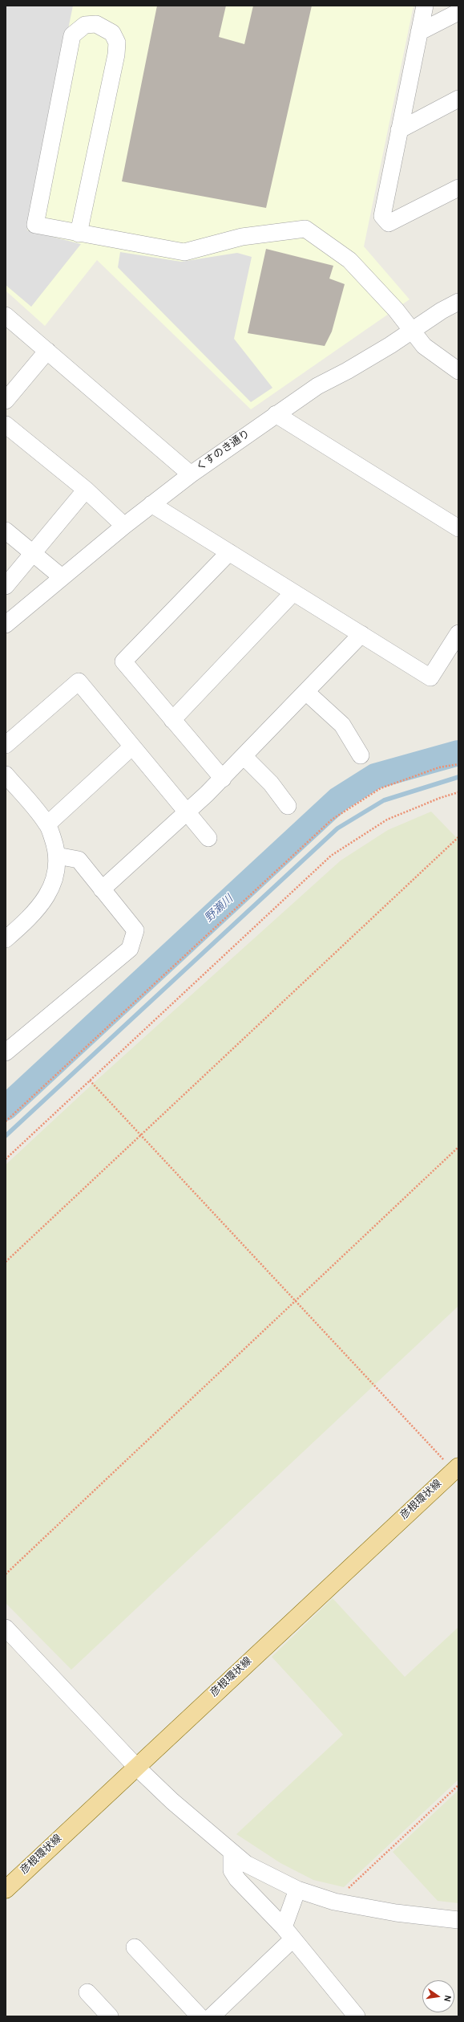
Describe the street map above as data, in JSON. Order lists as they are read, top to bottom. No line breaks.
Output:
{"streets":{"main road":["彦根環状線"],"street":["くすのき通り"]},"water":["野瀬川"],"north":"right"}
